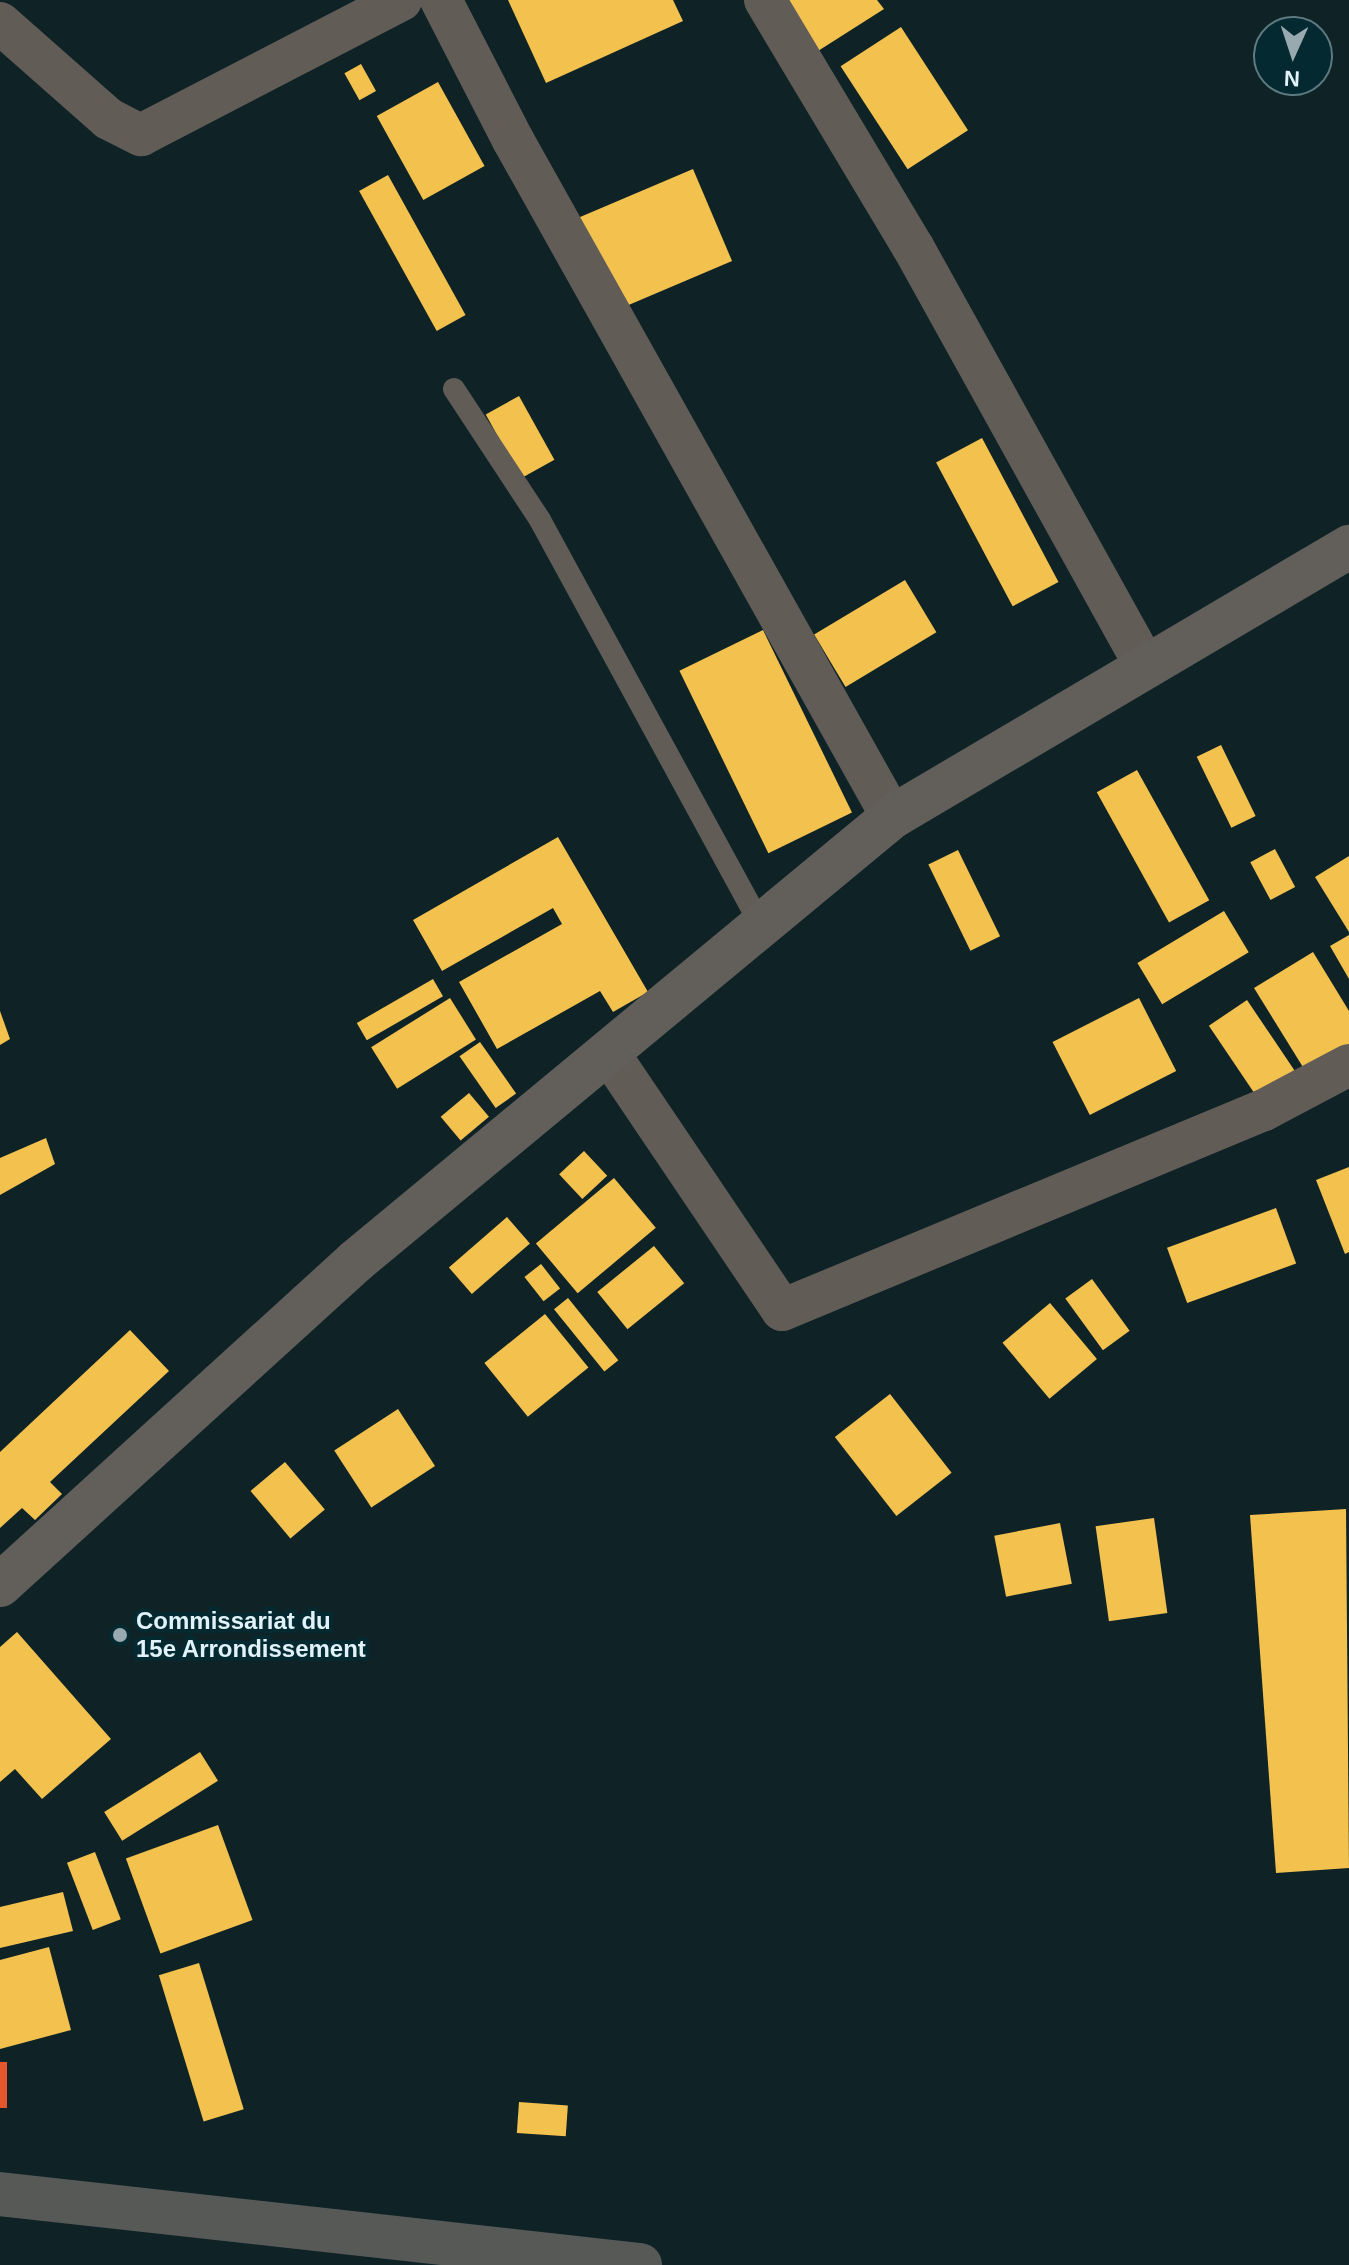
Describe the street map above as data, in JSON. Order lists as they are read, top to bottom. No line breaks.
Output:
{"places":["Commissariat du 15e Arrondissement"],"north":"bottom"}
